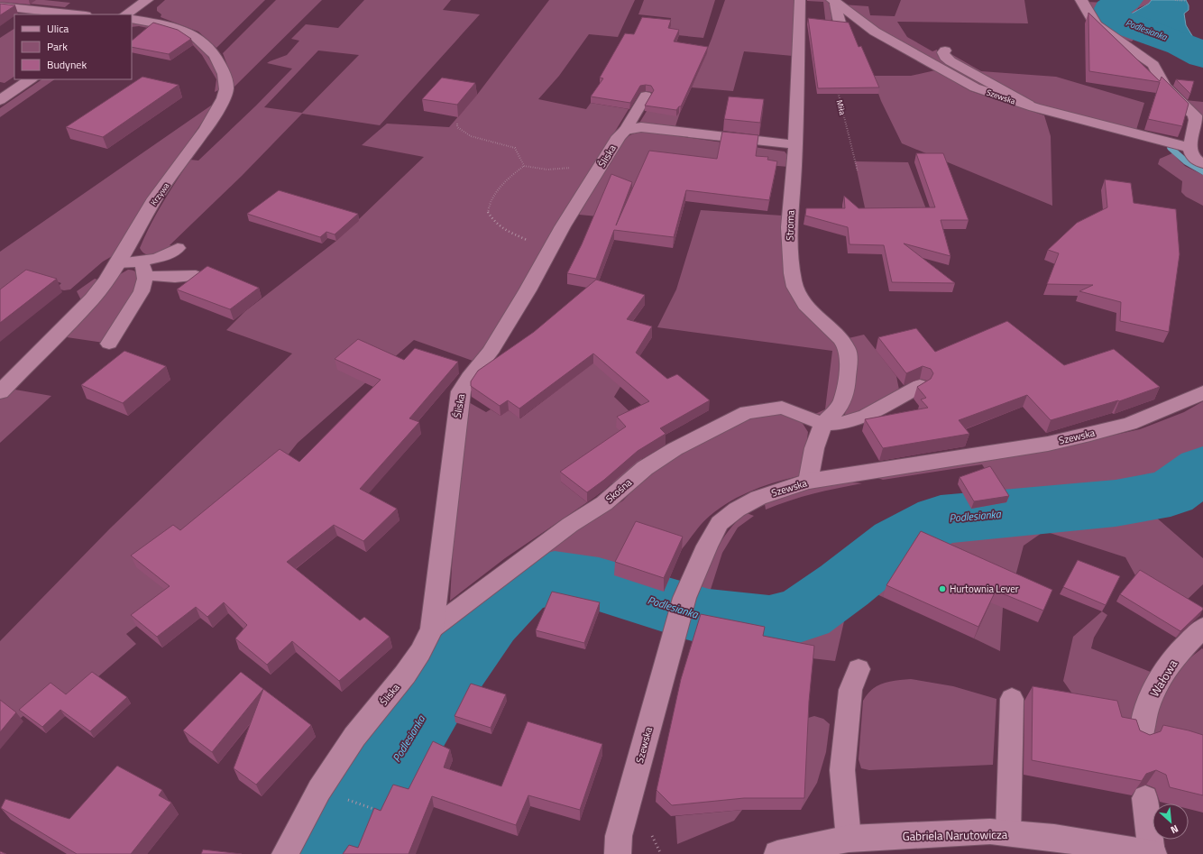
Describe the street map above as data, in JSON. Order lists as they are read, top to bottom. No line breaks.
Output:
{"streets":{"street":["Szewska","Śliska","Krzywa","Wałowa","Gabriela Narutowicza"],"lane":["Stroma","Skośna"],"path":["Miła"]},"crossings":[["Szewska","Stroma"],["Śliska","Skośna"],["Stroma","Skośna"]],"water":["Podlesianka"],"places":["Hurtownia Lever"],"legend":["Ulica","Park","Budynek"],"north":"bottom right"}
